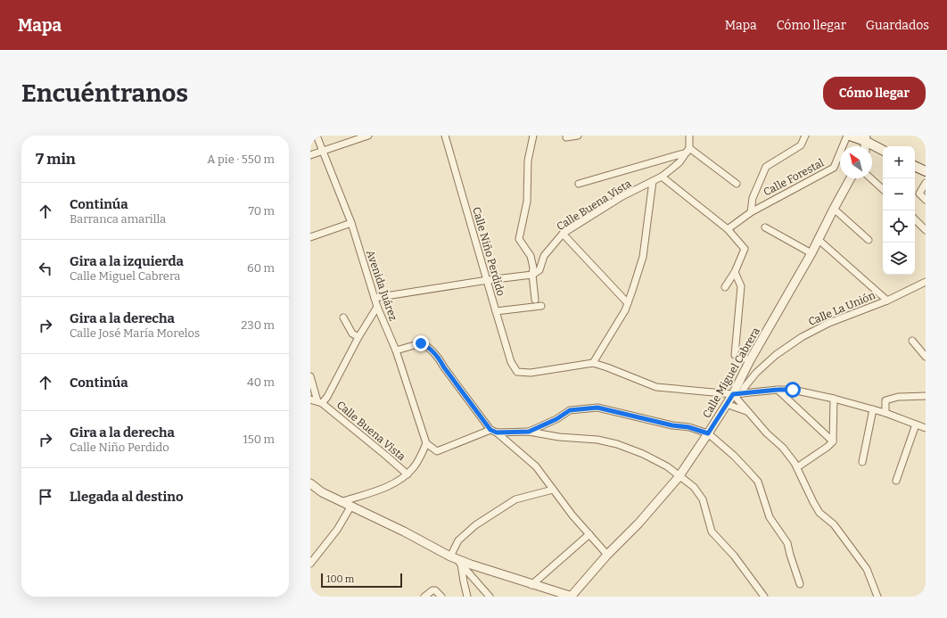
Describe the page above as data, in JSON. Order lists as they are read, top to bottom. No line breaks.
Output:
{"streets":{"street":["Calle Forestal","Calle Buena Vista","Calle Niño Perdido","Avenida Juárez","Calle La Unión","Calle Miguel Cabrera"]},"crossings":[["Calle Buena Vista","Avenida Juárez"]],"scale_bar":"100 m","north":"top left","page":{"header":"Mapa","nav":["Mapa","Cómo llegar","Guardados"],"buttons":"Cómo llegar","title":"Encuéntranos","heading":["7 min","A pie · 550 m"],"map_buttons":["+","−"],"list":[["Continúa","Barranca amarilla","70 m"],["Gira a la izquierda","Calle Miguel Cabrera","60 m"],["Gira a la derecha","Calle José María Morelos","230 m"],["Continúa","40 m"],["Gira a la derecha","Calle Niño Perdido","150 m"],"Llegada al destino"],"scale":"100 m"}}
